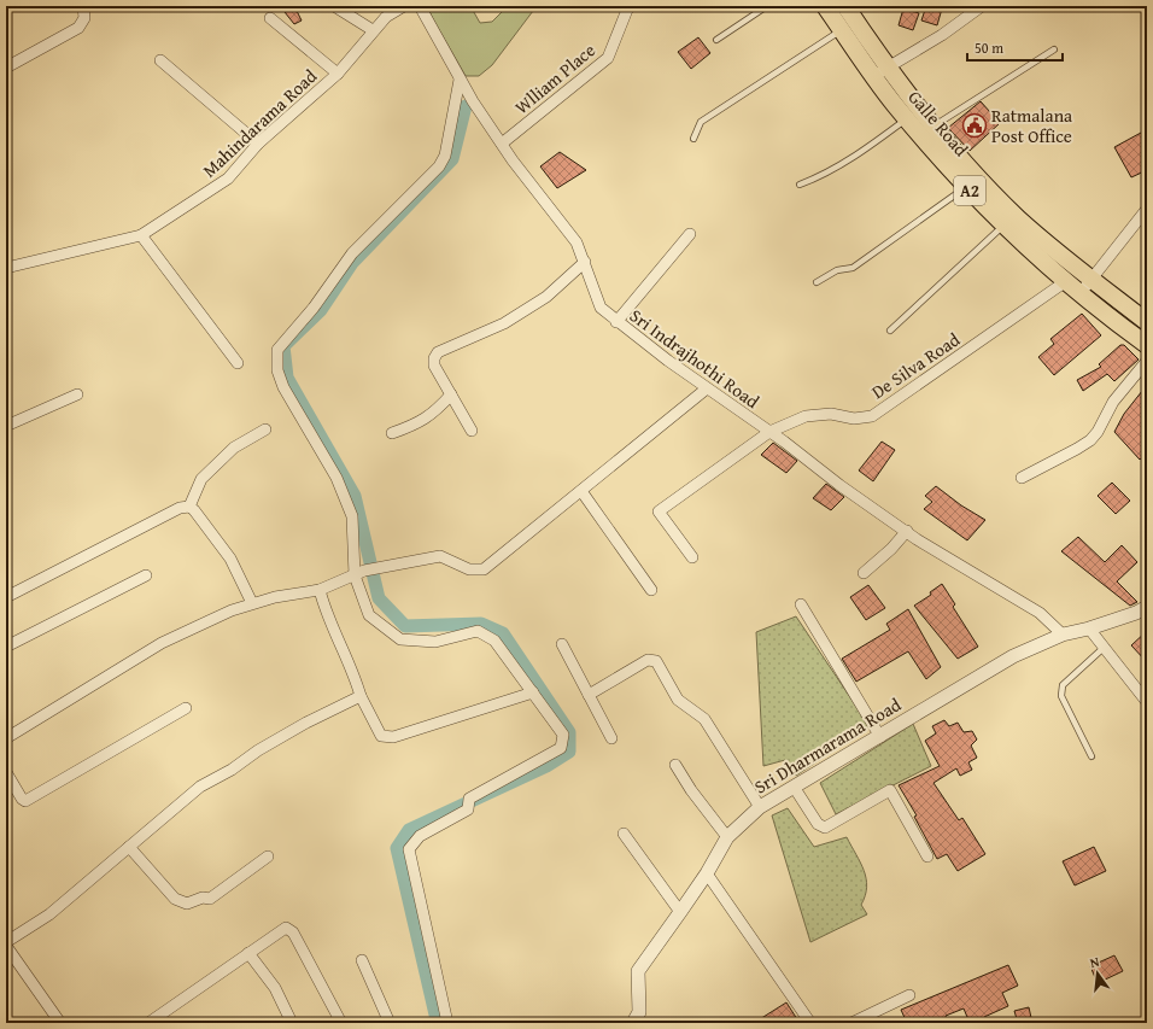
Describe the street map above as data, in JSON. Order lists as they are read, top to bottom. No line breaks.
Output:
{"streets":{"highway":["Galle Road","A2"],"street":["Wlliam Place","Mahindarama Road","Sri Indrajhothi Road","De Silva Road","Sri Dharmarama Road"]},"crossings":[["Wlliam Place","Sri Indrajhothi Road"],["Galle Road","De Silva Road"],["Sri Indrajhothi Road","De Silva Road"],["Sri Indrajhothi Road","Sri Dharmarama Road"]],"places":{"public building":["Ratmalana Post Office"]},"scale_bar":"50 m","north":"top"}
